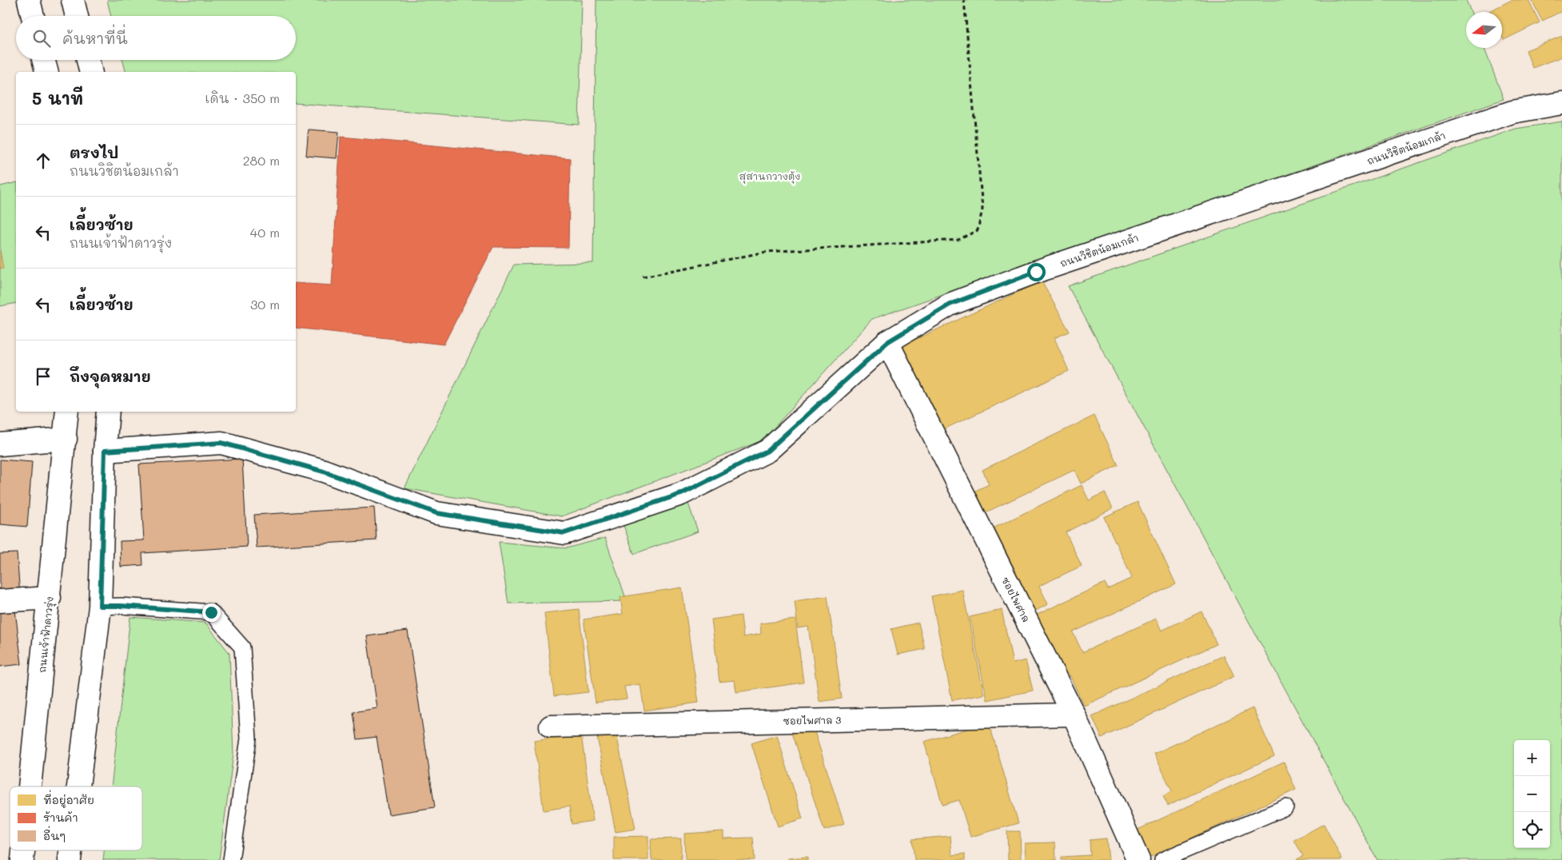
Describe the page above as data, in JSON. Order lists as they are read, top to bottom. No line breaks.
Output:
{"streets":{"street":["ถนนวิชิตน้อมเกล้า","ซอยไพศาล","ถนนเจ้าฟ้าดาวรุ่ง","ซอยไพศาล 3"]},"crossings":[["ถนนวิชิตน้อมเกล้า","ซอยไพศาล"],["ซอยไพศาล","ซอยไพศาล 3"]],"parks":["สุสานกวางตุ้ง"],"legend":["ที่อยู่อาศัย","ร้านค้า","อื่นๆ"],"north":"left","page":{"search":"ค้นหาที่นี่","heading":["5 นาที","เดิน · 350 m"],"list":[["ตรงไป","ถนนวิชิตน้อมเกล้า","280 m"],["เลี้ยวซ้าย","ถนนเจ้าฟ้าดาวรุ่ง","40 m"],["เลี้ยวซ้าย","30 m"],"ถึงจุดหมาย"],"map_buttons":["+","−"]}}
